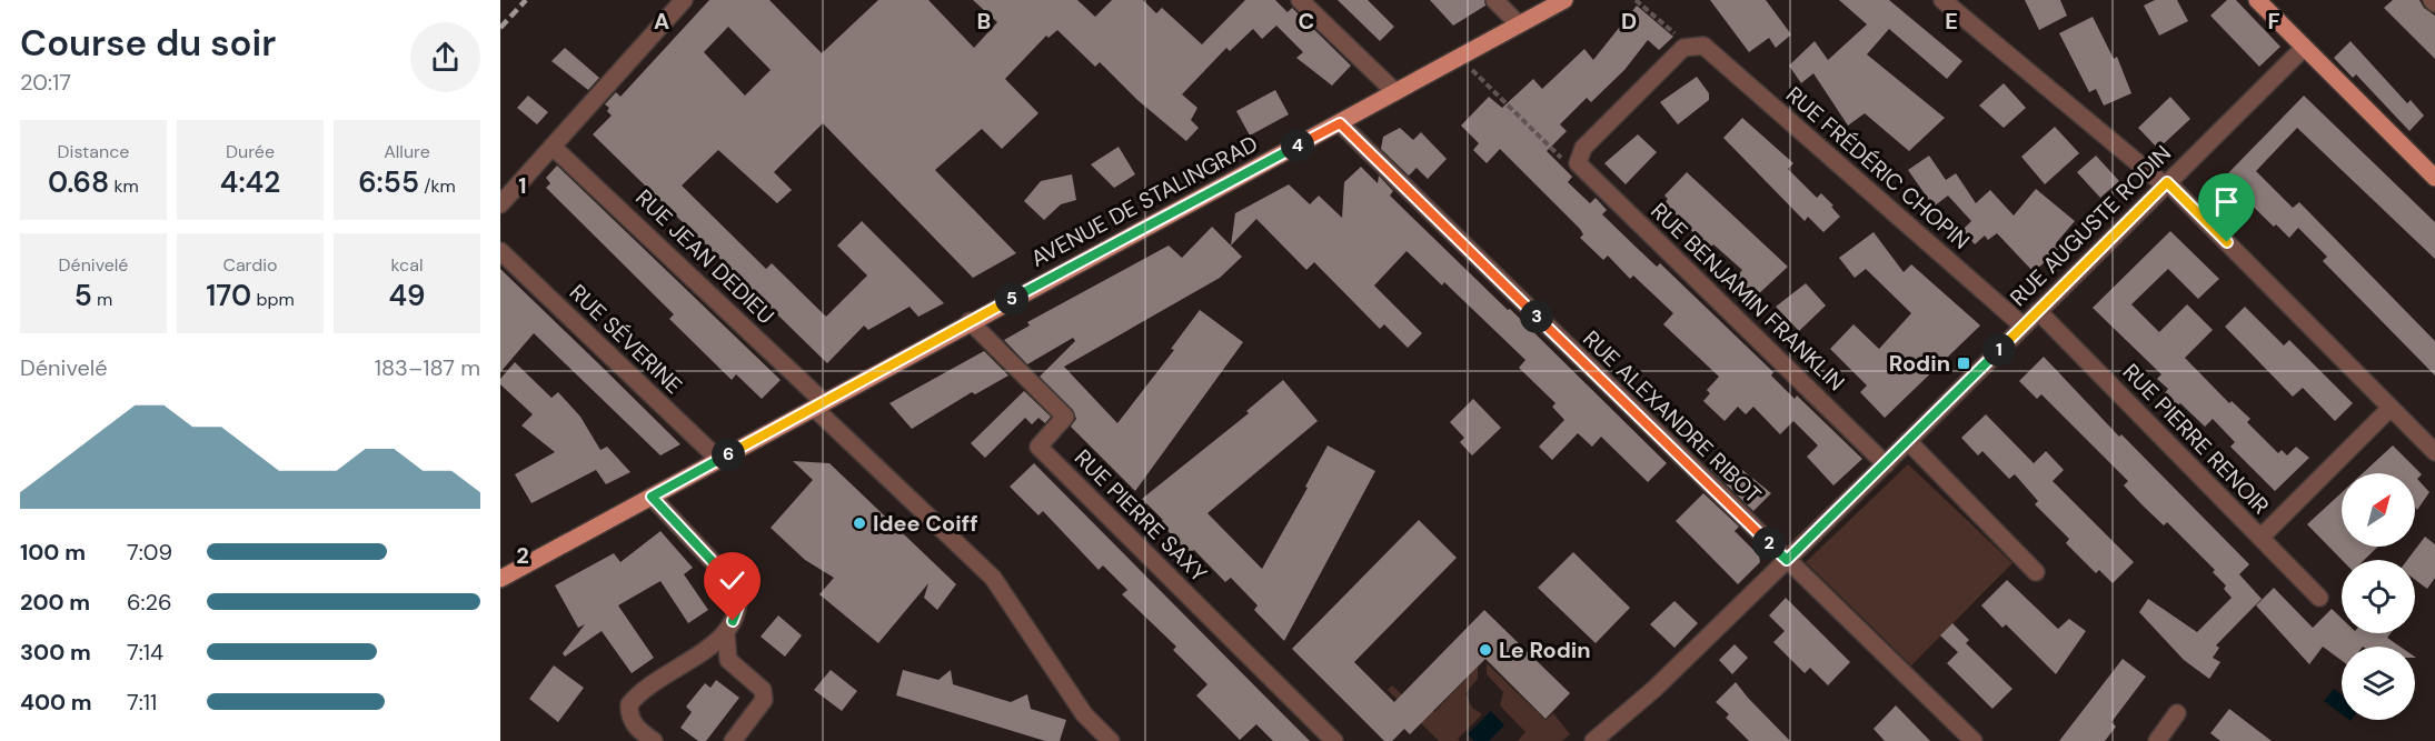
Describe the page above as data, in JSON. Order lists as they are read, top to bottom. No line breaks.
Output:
{"streets":{"main road":["AVENUE DE STALINGRAD"],"street":["RUE FRÉDÉRIC CHOPIN","RUE AUGUSTE RODIN","RUE JEAN DEDIEU","RUE BENJAMIN FRANKLIN","RUE SÉVERINE","RUE ALEXANDRE RIBOT","RUE PIERRE RENOIR","RUE PIERRE SAXY"]},"crossings":[["RUE FRÉDÉRIC CHOPIN","RUE AUGUSTE RODIN"],["AVENUE DE STALINGRAD","RUE JEAN DEDIEU"],["AVENUE DE STALINGRAD","RUE SÉVERINE"],["AVENUE DE STALINGRAD","RUE ALEXANDRE RIBOT"],["AVENUE DE STALINGRAD","RUE PIERRE SAXY"],["RUE AUGUSTE RODIN","RUE BENJAMIN FRANKLIN"],["RUE AUGUSTE RODIN","RUE ALEXANDRE RIBOT"],["RUE AUGUSTE RODIN","RUE PIERRE RENOIR"]],"places":{"transit":["Rodin"],"other":["Idee Coiff","Le Rodin"]},"north":"top right","page":{"heading":["Course du soir","20:17"],"stats":[["Distance","0.68 km"],["Durée","4:42"],["Allure","6:55 /km"],["Dénivelé","5 m"],["Cardio","170 bpm"],["kcal","49"]],"pins":["4","5","3","1","6","2"],"chart":["Dénivelé","183–187 m"],"list":[{"name":"100 m","note":"7:09"},{"name":"200 m","note":"6:26"},{"name":"300 m","note":"7:14"},{"name":"400 m","note":"7:11"}]},"grid":{"columns":["A","B","C","D","E","F"],"rows":["1","2"]}}
